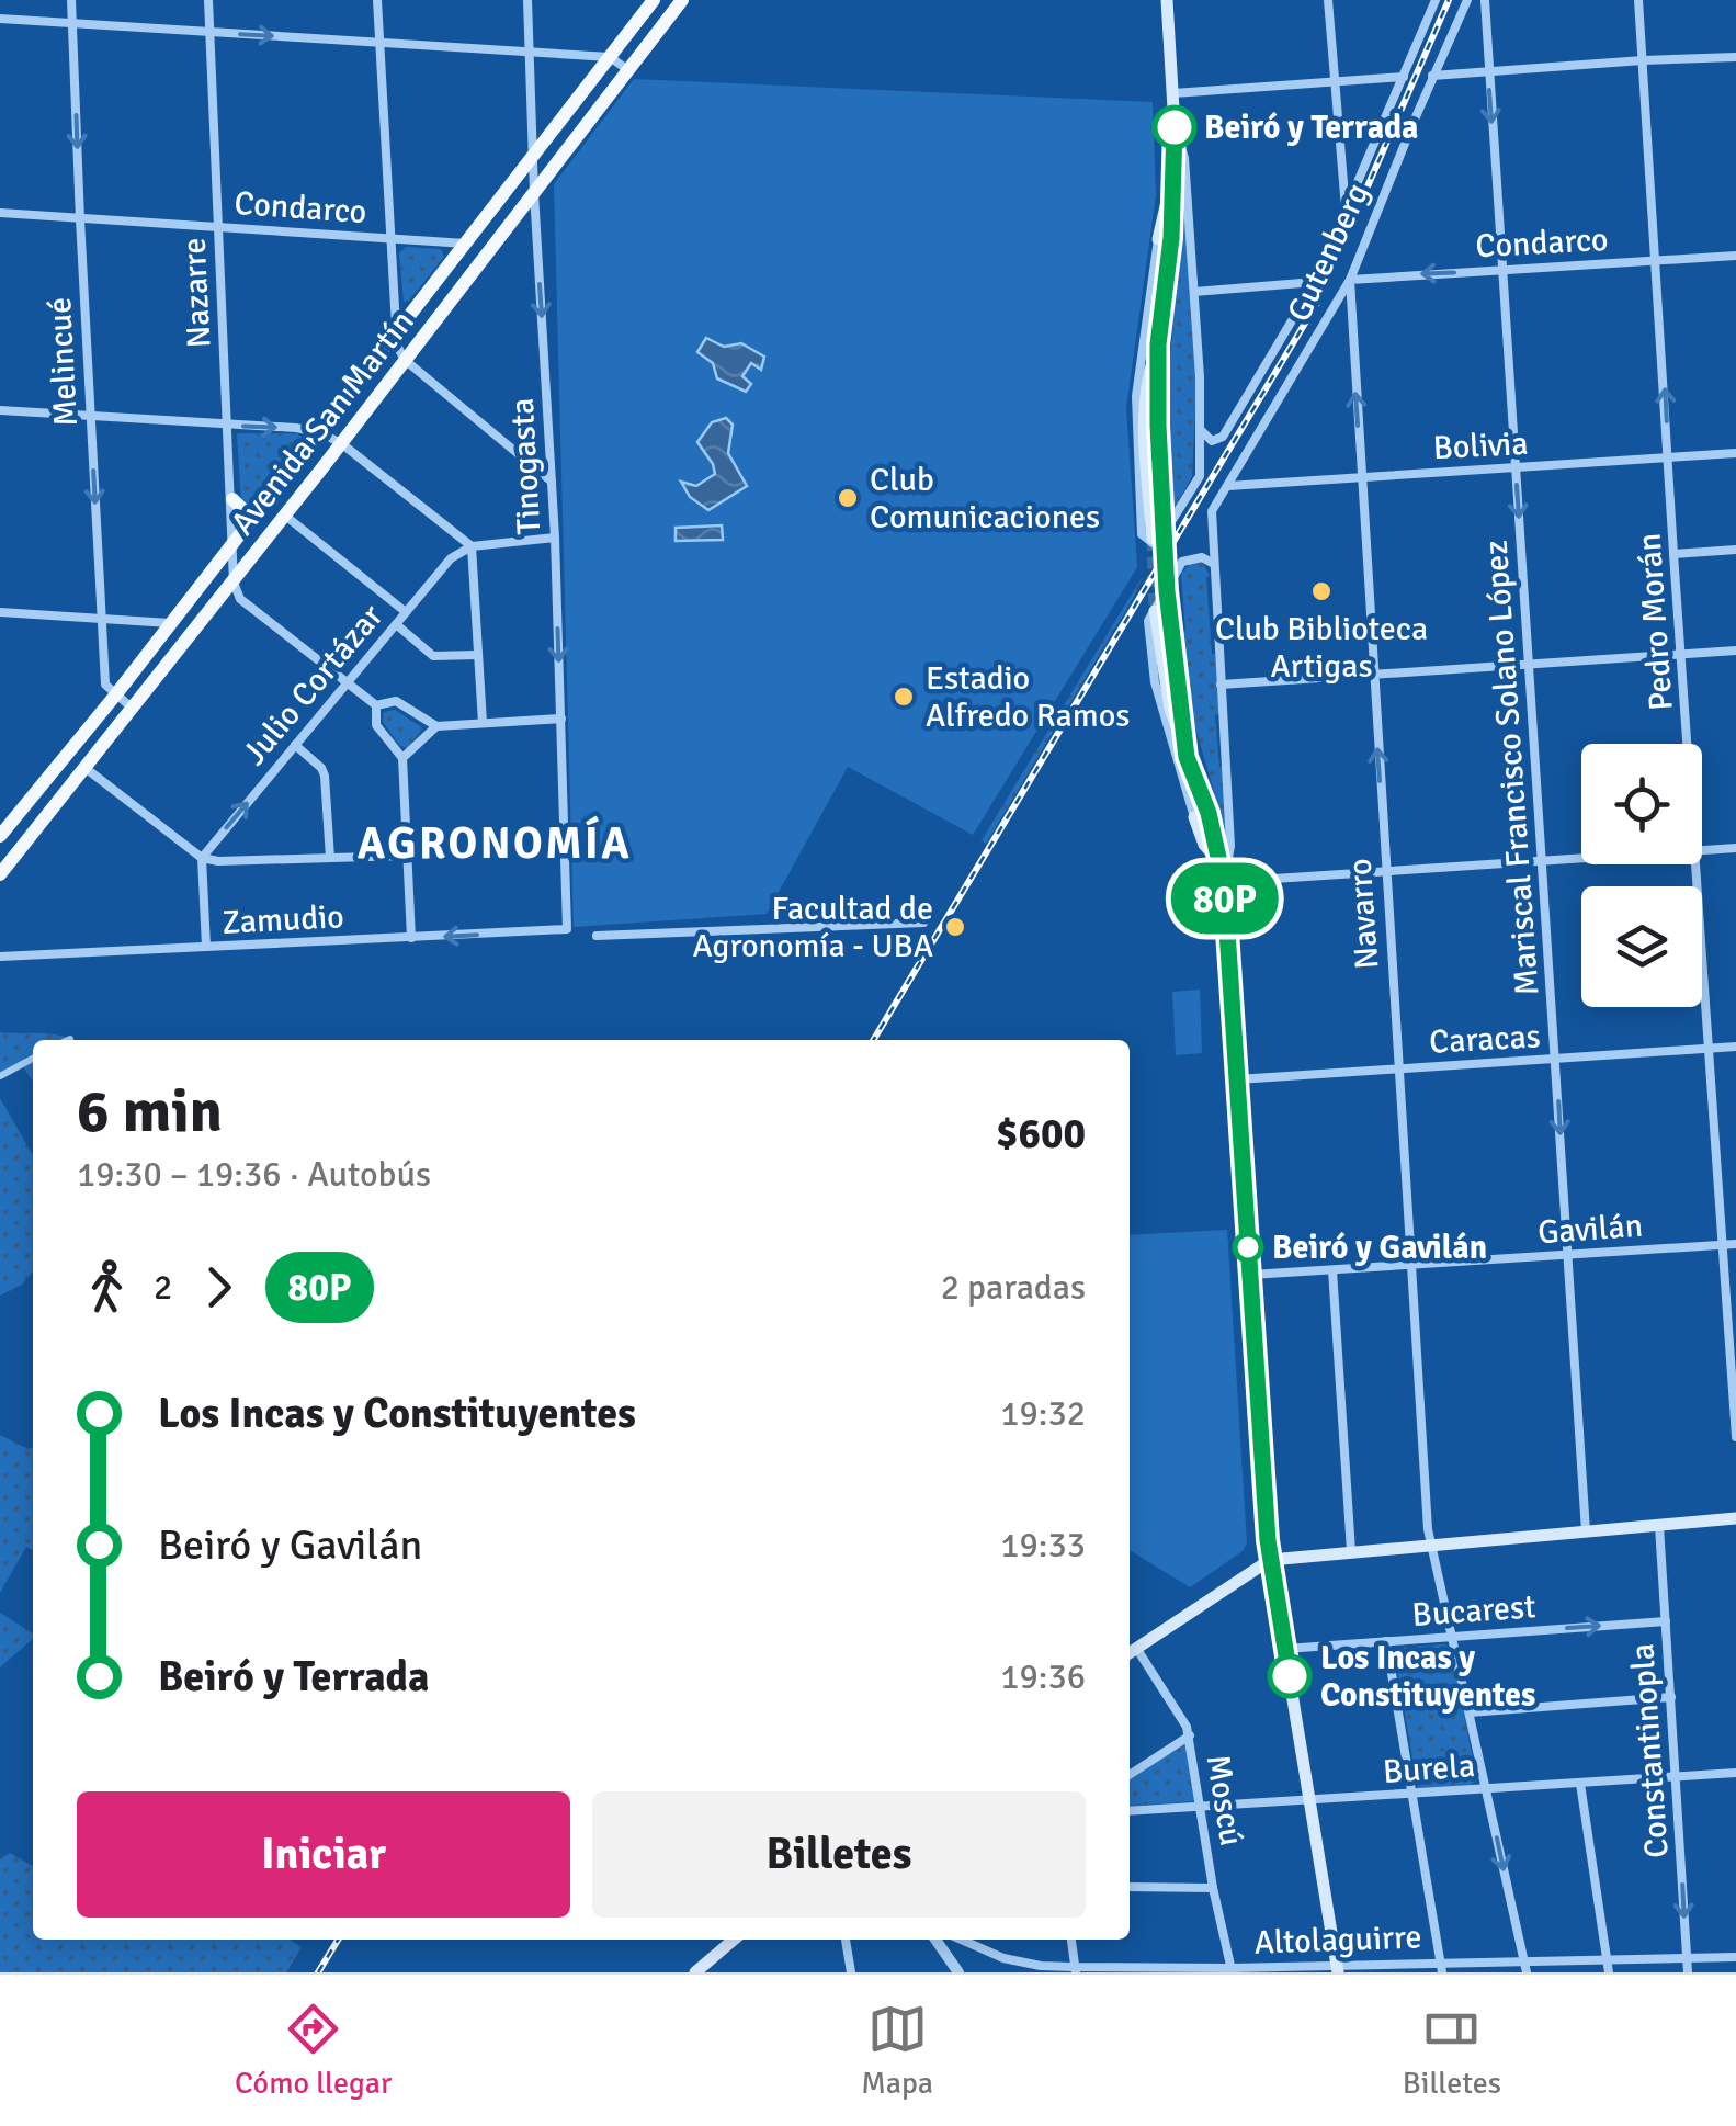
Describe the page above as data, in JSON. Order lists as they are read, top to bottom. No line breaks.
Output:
{"streets":{"main road":["Avenida San Martín"],"street":["Condarco","Gutenberg","Nazarre","Melincué","Bolivia","Tinogasta","Pedro Morán","Julio Cortázar","Mariscal Francisco Solano López","Navarro","Zamudio","Caracas","Gavilán","Bucarest","Constantinopla","Burela","Moscú","Altolaguirre"]},"crossings":[["Condarco","Gutenberg"],["Condarco","Nazarre"],["Condarco","Melincué"],["Condarco","Avenida San Martín"],["Condarco","Pedro Morán"],["Condarco","Mariscal Francisco Solano López"],["Condarco","Navarro"],["Gutenberg","Bolivia"],["Gutenberg","Navarro"],["Nazarre","Avenida San Martín"],["Melincué","Avenida San Martín"],["Avenida San Martín","Tinogasta"],["Bolivia","Pedro Morán"],["Bolivia","Mariscal Francisco Solano López"],["Bolivia","Navarro"],["Tinogasta","Zamudio"],["Pedro Morán","Caracas"],["Pedro Morán","Gavilán"],["Mariscal Francisco Solano López","Caracas"],["Mariscal Francisco Solano López","Gavilán"],["Navarro","Caracas"],["Navarro","Gavilán"],["Navarro","Bucarest"],["Navarro","Burela"],["Navarro","Altolaguirre"],["Bucarest","Constantinopla"],["Constantinopla","Burela"],["Constantinopla","Altolaguirre"],["Burela","Moscú"],["Moscú","Altolaguirre"]],"one_way":["Melincué","Tinogasta","Julio Cortázar","Mariscal Francisco Solano López","Bucarest","Constantinopla"],"districts":["AGRONOMÍA"],"places":["Beiró y Terrada","Club Comunicaciones","Club Biblioteca Artigas","Estadio Alfredo Ramos","Facultad de Agronomía - UBA","Beiró y Gavilán","Los Incas y Constituyentes"],"lines":["bus line 80P"],"page":{"on_map":"80P","heading":["6 min","19:30 – 19:36 · Autobús","$600"],"legs":["2","80P","2 paradas"],"list":[{"name":"Los Incas y Constituyentes","value":"19:32"},{"name":"Beiró y Gavilán","value":"19:33"},{"name":"Beiró y Terrada","value":"19:36"}],"buttons":["Iniciar","Billetes"],"tabs":["Cómo llegar","Mapa","Billetes"]}}
